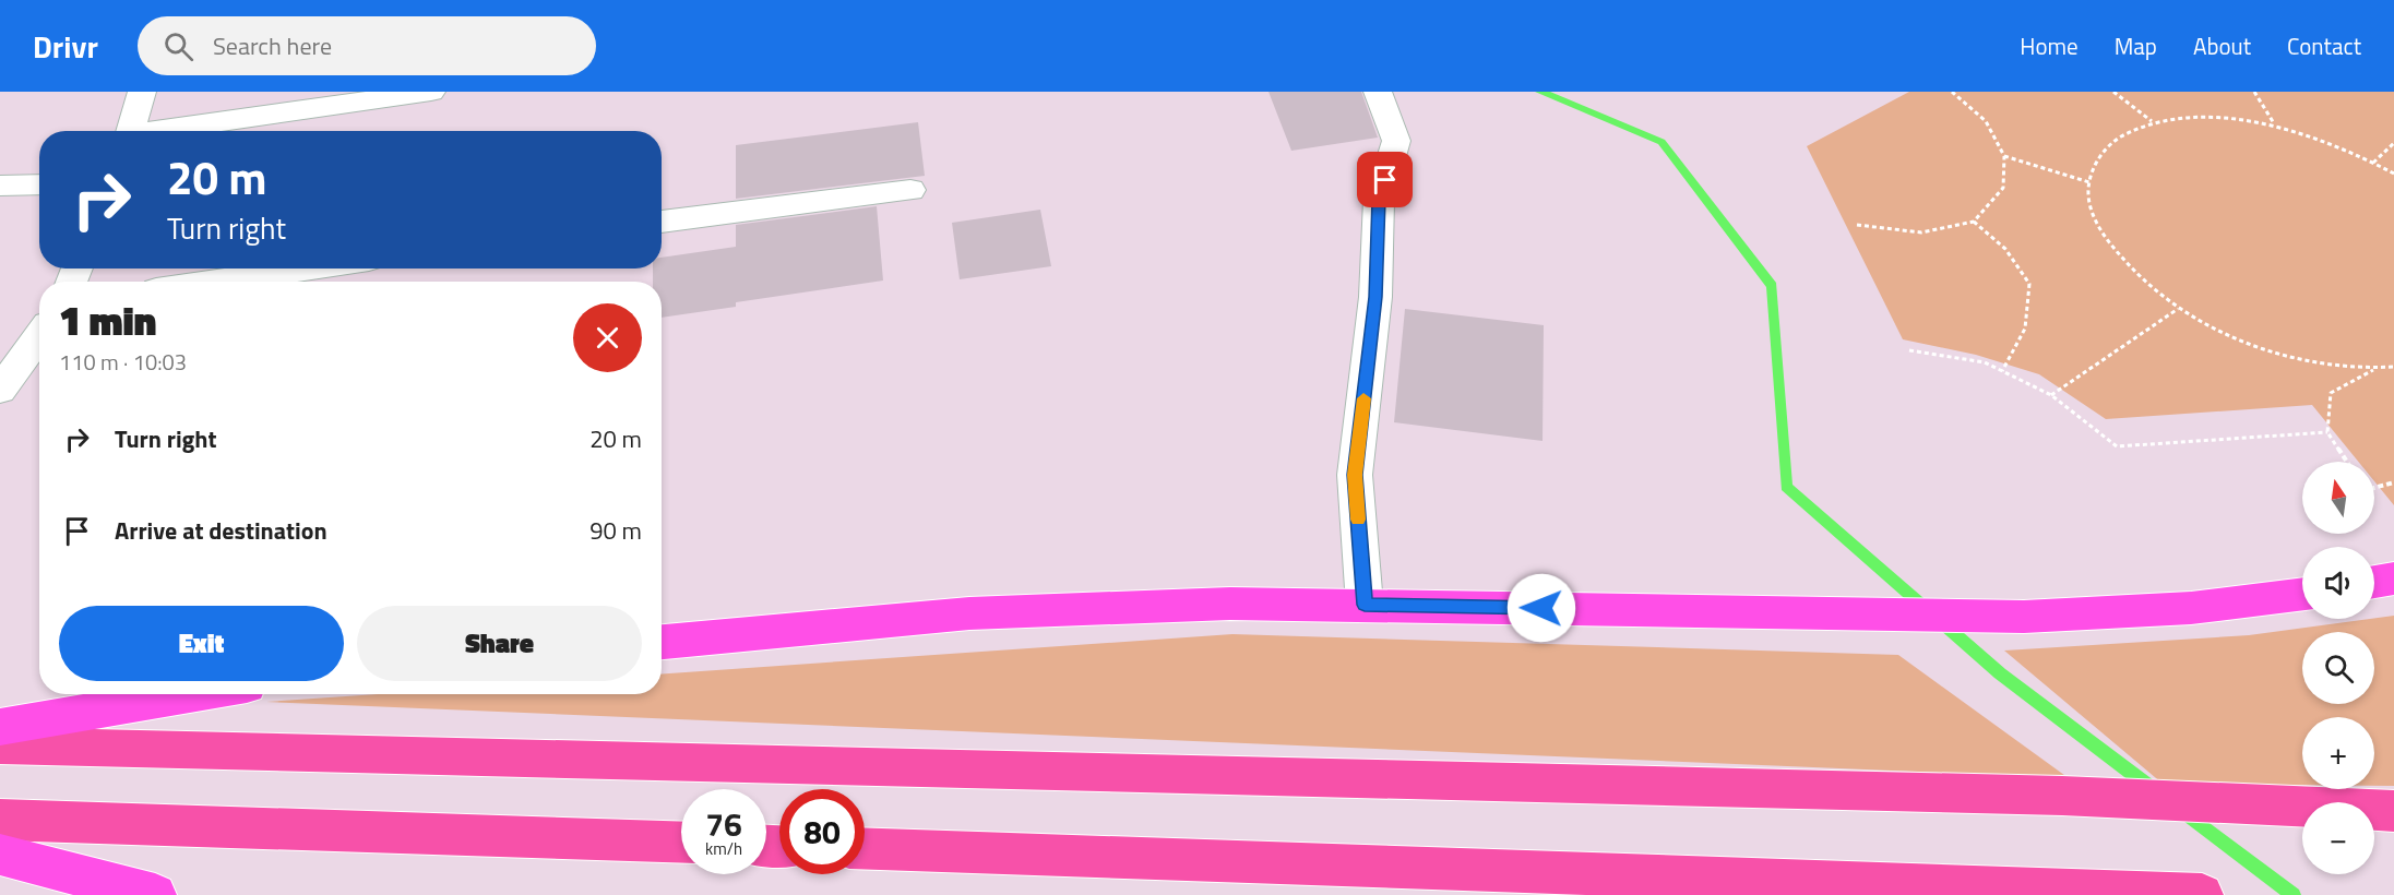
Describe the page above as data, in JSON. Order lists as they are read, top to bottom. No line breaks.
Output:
{"north":"top","page":{"header":"Drivr","search":"Search here","nav":["Home","Map","About","Contact"],"turn":["20 m","Turn right"],"heading":["1 min","110 m · 10:03"],"list":[{"name":"Turn right","value":"20 m"},{"name":"Arrive at destination","value":"90 m"}],"map_buttons":["+","−"],"buttons":["Exit","Share"],"speed":"76 km/h","limit":"80"}}
